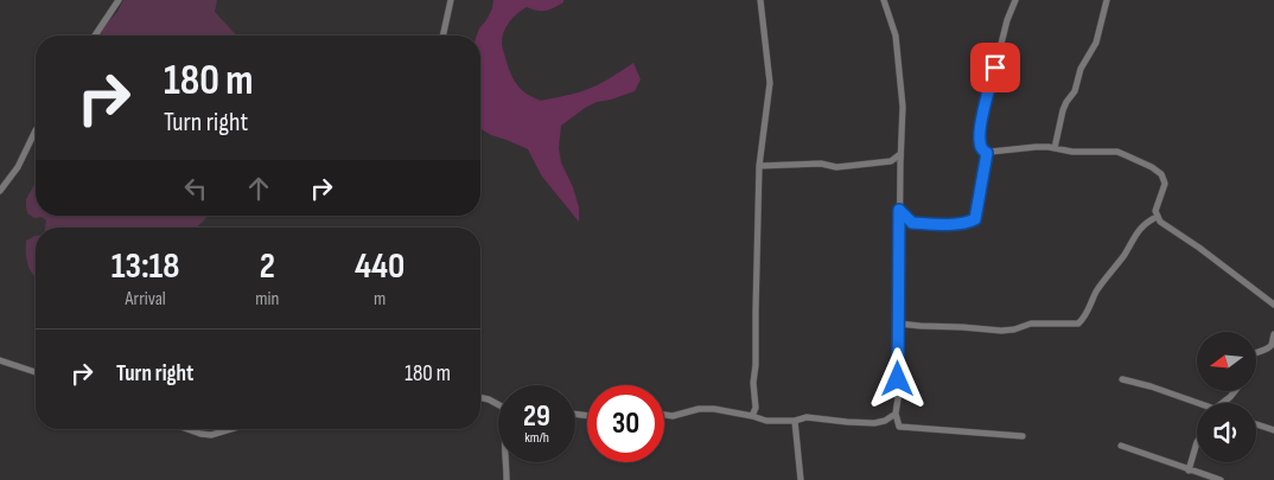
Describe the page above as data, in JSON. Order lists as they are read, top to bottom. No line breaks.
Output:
{"north":"left","page":{"turn":["180 m","Turn right"],"eta":["13:18","Arrival","2","min","440","m"],"list":[{"name":"Turn right","value":"180 m"}],"speed":"29 km/h","limit":"30"}}
